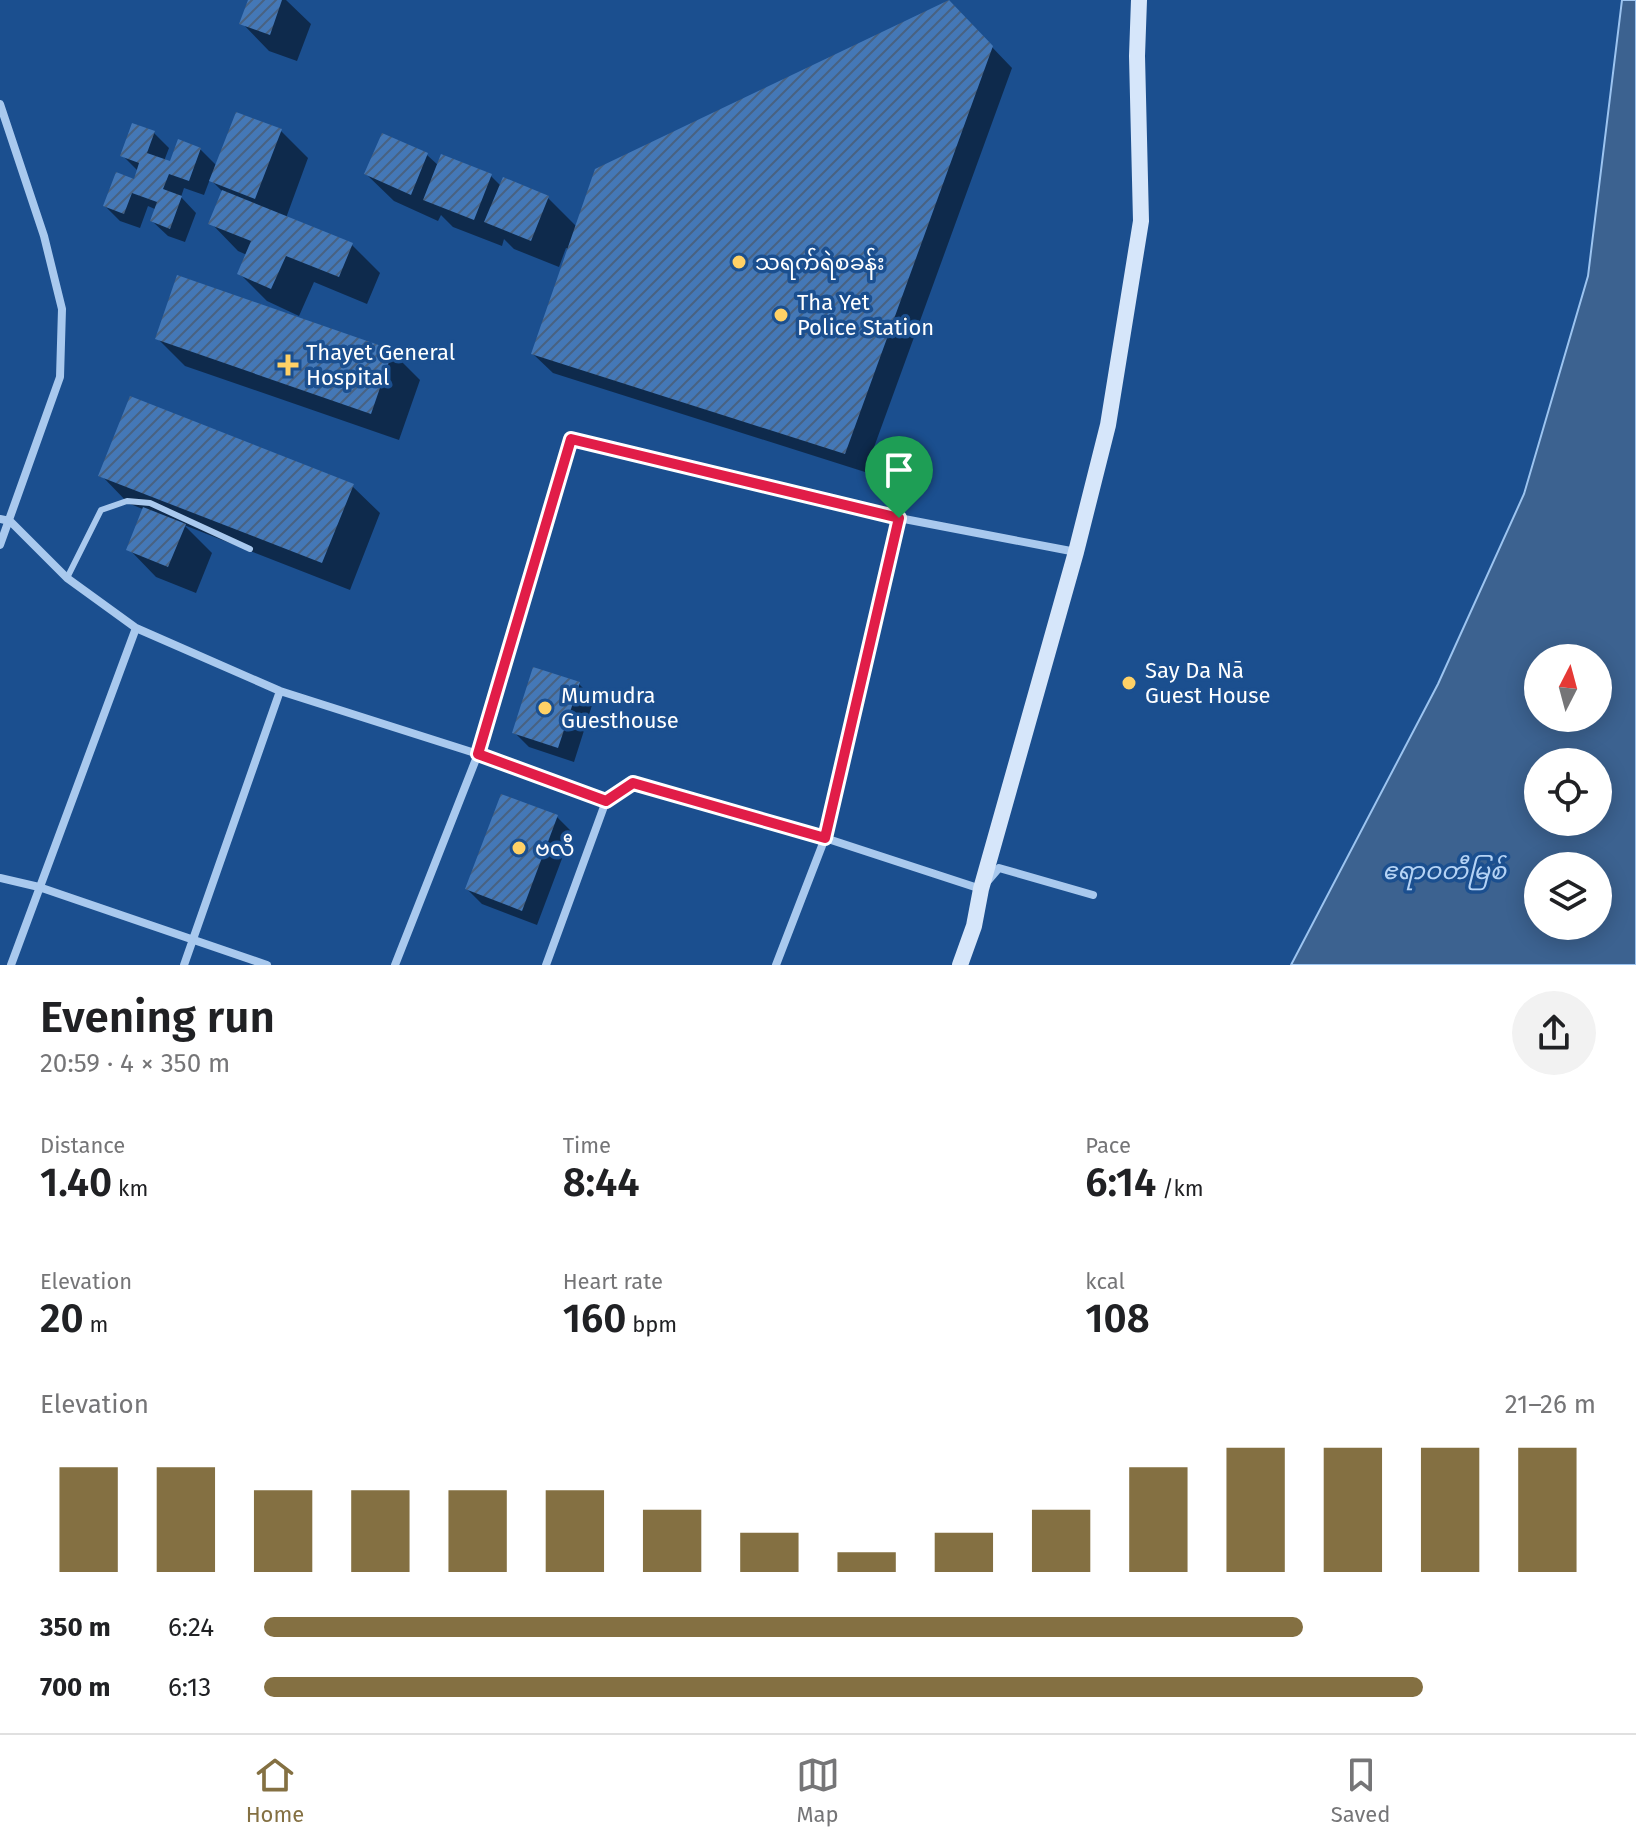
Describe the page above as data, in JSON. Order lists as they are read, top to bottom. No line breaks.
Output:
{"water":["ဧရာဝတီမြစ်"],"places":{"other":["သရက်ရဲစခန်း","Tha Yet Police Station","Say Da Nā Guest House","Mumudra Guesthouse","ဗလီ"],"health":["Thayet General Hospital"]},"north":"top","page":{"heading":["Evening run","20:59 · 4 × 350 m"],"stats":[["Distance","1.40 km"],["Time","8:44"],["Pace","6:14 /km"],["Elevation","20 m"],["Heart rate","160 bpm"],["kcal","108"]],"chart":["Elevation","21–26 m"],"list":[{"name":"350 m","note":"6:24"},{"name":"700 m","note":"6:13"}],"tabs":["Home","Map","Saved"]}}
